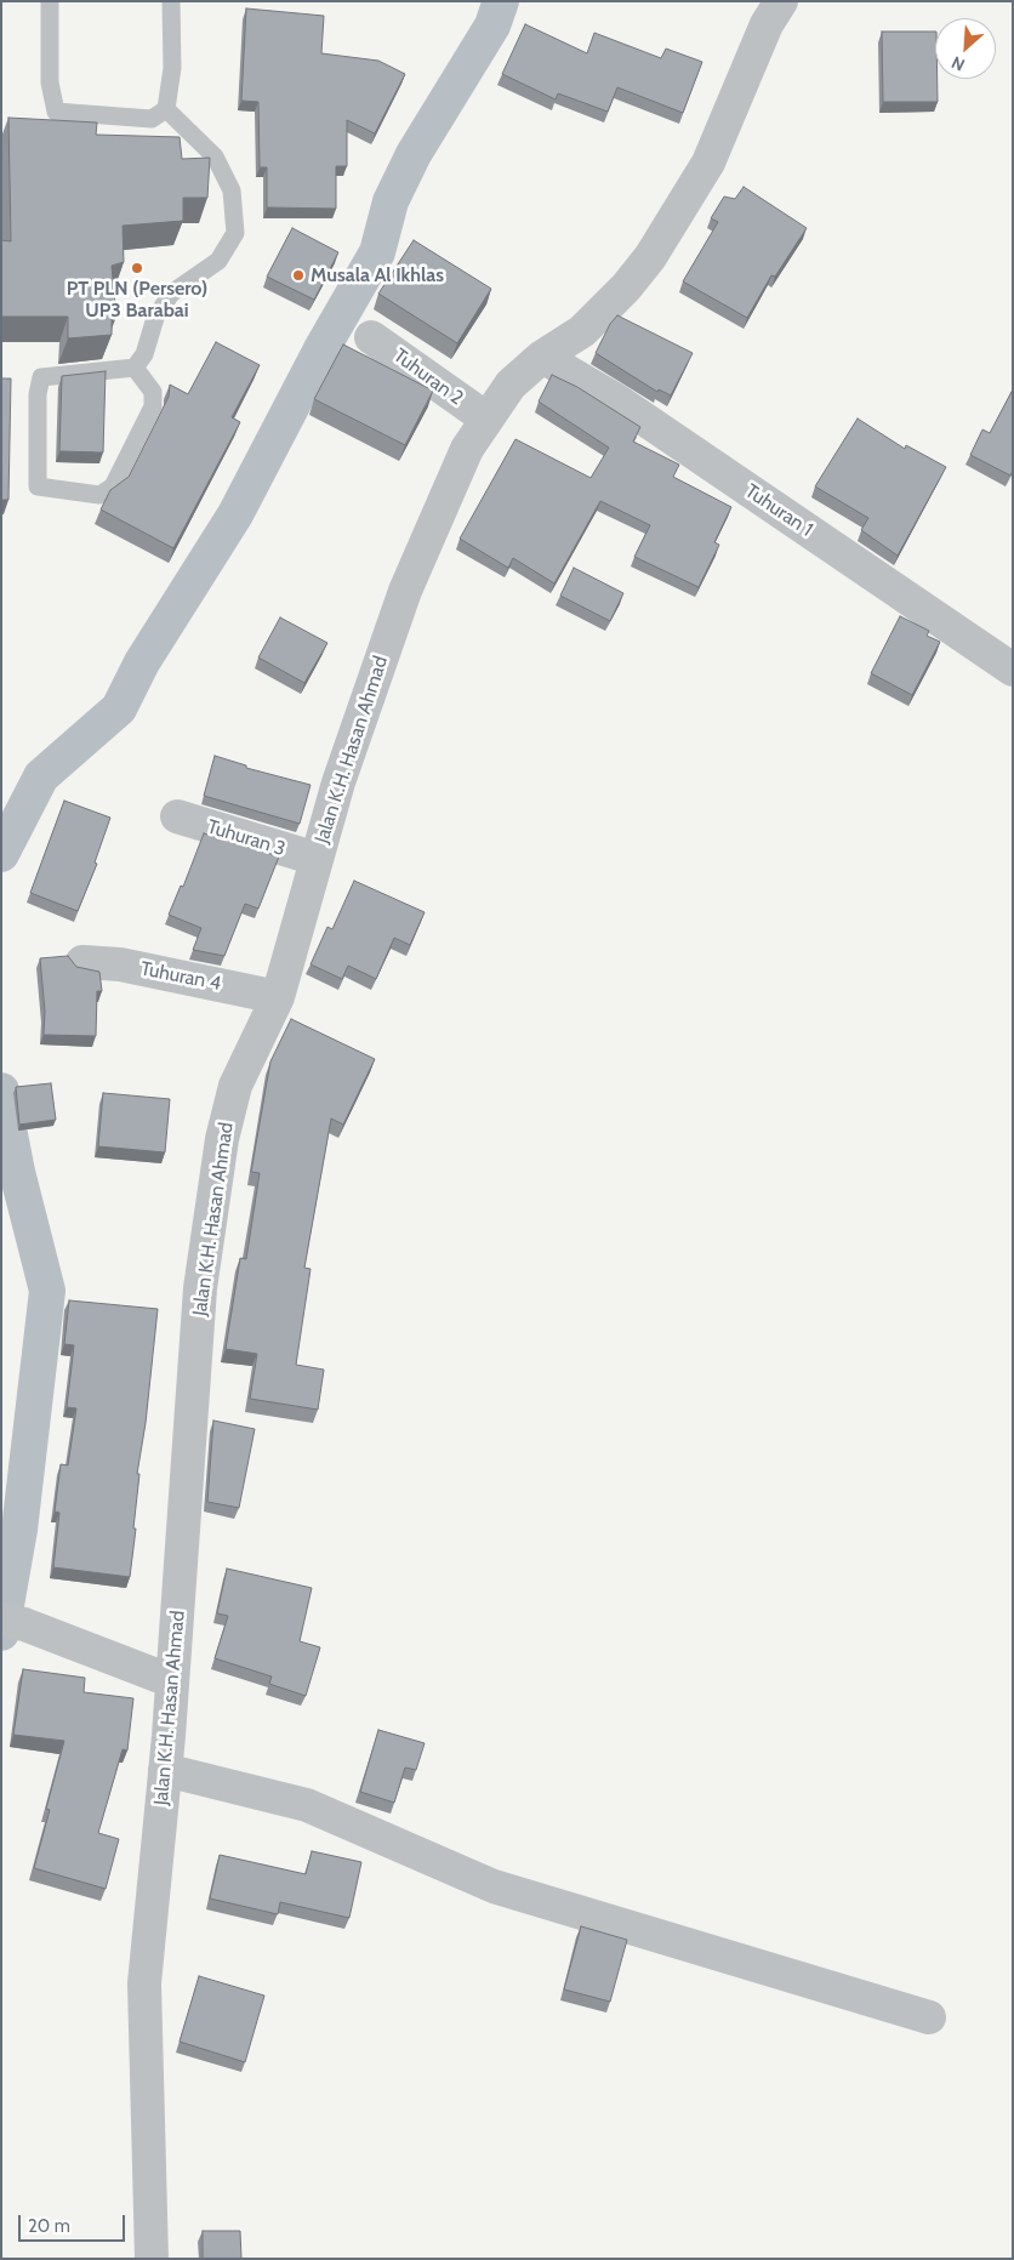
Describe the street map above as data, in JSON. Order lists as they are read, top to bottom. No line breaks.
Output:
{"streets":{"street":["Tuhuran 2","Tuhuran 1","Jalan K.H. Hasan Ahmad","Tuhuran 3","Tuhuran 4"]},"crossings":[["Tuhuran 2","Jalan K.H. Hasan Ahmad"],["Tuhuran 1","Jalan K.H. Hasan Ahmad"],["Jalan K.H. Hasan Ahmad","Tuhuran 3"],["Jalan K.H. Hasan Ahmad","Tuhuran 4"]],"places":["PT PLN (Persero) UP3 Barabai","Musala Al Ikhlas"],"scale_bar":"20 m","north":"bottom left"}
